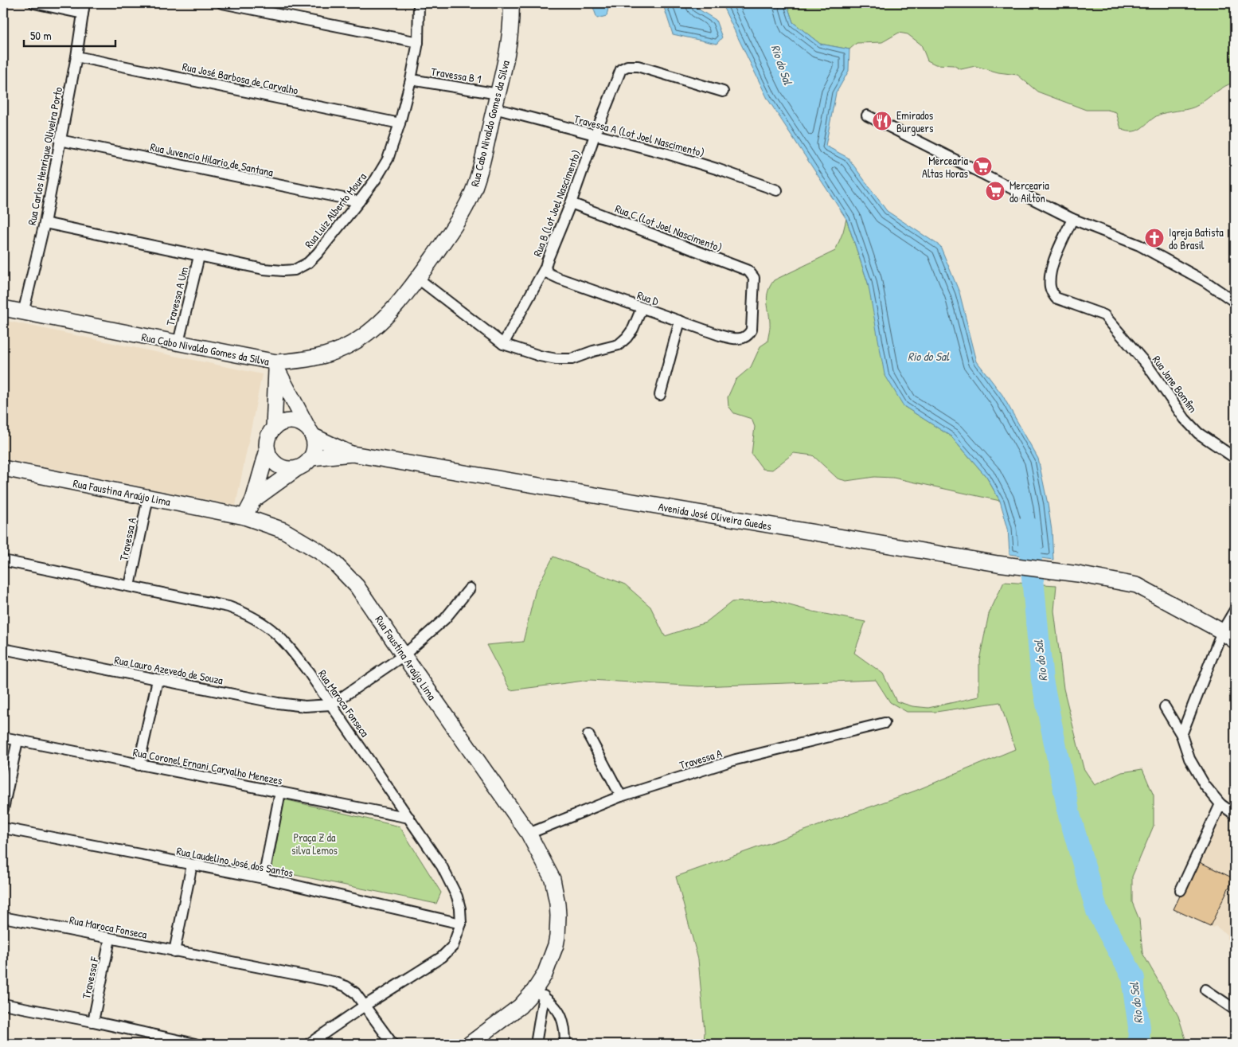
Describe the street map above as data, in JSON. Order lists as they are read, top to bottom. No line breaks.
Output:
{"streets":{"street":["Travessa B 1","Rua José Barbosa de Carvalho","Rua Cabo Nivaldo Gomes da Silva","Travessa A (Lot Joel Nascimento)","Rua Carlos Henrique Oliveira Porto","Rua Juvencio Hilario de Santana","Rua B (Lot Joel Nascimento)","Rua Luiz Alberto Moura","Rua C (Lot Joel Nascimento)","Travessa A Um","Rua D","Rua Jane Bomfim","Rua Faustina Araújo Lima","Avenida José Oliveira Guedes","Travessa A","Rua Lauro Azevedo de Souza","Rua Maroca Fonseca","Rua Coronel Ernani Carvalho Menezes","Rua Laudelino José dos Santos","Travessa F"]},"crossings":[["Travessa B 1","Rua Cabo Nivaldo Gomes da Silva"],["Travessa B 1","Rua Luiz Alberto Moura"],["Rua José Barbosa de Carvalho","Rua Carlos Henrique Oliveira Porto"],["Rua José Barbosa de Carvalho","Rua Luiz Alberto Moura"],["Rua Cabo Nivaldo Gomes da Silva","Travessa A (Lot Joel Nascimento)"],["Rua Cabo Nivaldo Gomes da Silva","Rua Carlos Henrique Oliveira Porto"],["Rua Cabo Nivaldo Gomes da Silva","Travessa A Um"],["Travessa A (Lot Joel Nascimento)","Rua B (Lot Joel Nascimento)"],["Rua Carlos Henrique Oliveira Porto","Rua Juvencio Hilario de Santana"],["Rua Carlos Henrique Oliveira Porto","Rua Luiz Alberto Moura"],["Rua Juvencio Hilario de Santana","Rua Luiz Alberto Moura"],["Rua B (Lot Joel Nascimento)","Rua C (Lot Joel Nascimento)"],["Rua B (Lot Joel Nascimento)","Rua D"],["Rua Luiz Alberto Moura","Travessa A Um"],["Rua C (Lot Joel Nascimento)","Rua D"],["Rua Faustina Araújo Lima","Travessa A"],["Travessa A","Rua Maroca Fonseca"],["Rua Lauro Azevedo de Souza","Rua Maroca Fonseca"],["Rua Maroca Fonseca","Rua Coronel Ernani Carvalho Menezes"],["Rua Maroca Fonseca","Rua Laudelino José dos Santos"],["Rua Maroca Fonseca","Travessa F"]],"water":["Rio do Sal"],"parks":["Praça Z da silva Lemos"],"places":{"restaurant":["Emirados Burguers"],"supermarket":["Mercearia Altas Horas","Mercearia do Ailton"],"church":["Igreja Batista do Brasil"]},"scale_bar":"50 m"}
